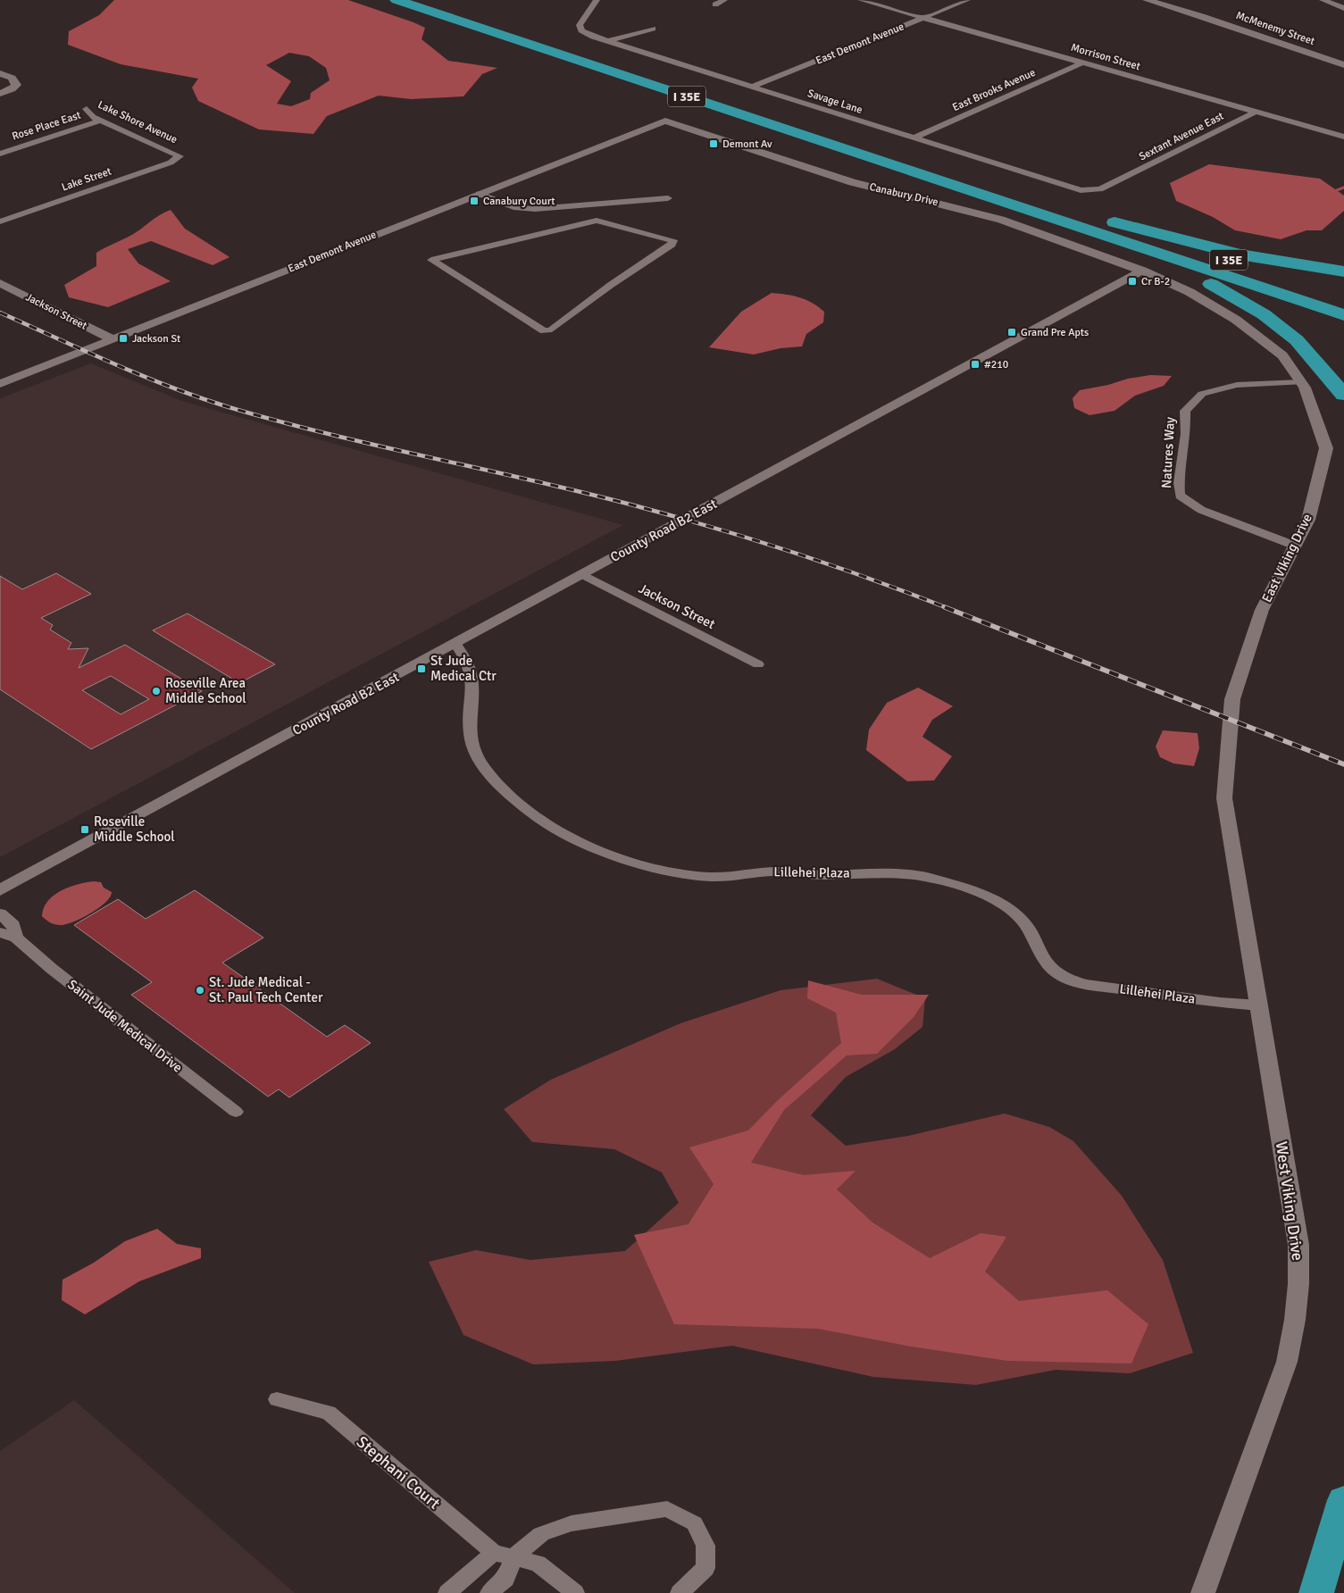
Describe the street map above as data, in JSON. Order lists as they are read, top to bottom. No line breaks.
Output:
{"streets":{"highway":["I 35E"],"street":["McMenemy Street","East Demont Avenue","Morrison Street","East Brooks Avenue","Savage Lane","Lake Shore Avenue","Rose Place East","Sextant Avenue East","Lake Street","Canabury Drive","Jackson Street","Natures Way","County Road B2 East","East Viking Drive","Lillehei Plaza","Saint Jude Medical Drive","West Viking Drive","Stephani Court"]},"crossings":[["East Demont Avenue","Morrison Street"],["East Demont Avenue","Savage Lane"],["East Demont Avenue","Canabury Drive"],["East Demont Avenue","Jackson Street"],["Morrison Street","East Brooks Avenue"],["Morrison Street","Sextant Avenue East"],["East Brooks Avenue","Savage Lane"],["Savage Lane","Sextant Avenue East"],["Lake Shore Avenue","Rose Place East"],["Lake Shore Avenue","Lake Street"],["Canabury Drive","County Road B2 East"],["Canabury Drive","East Viking Drive"],["Jackson Street","County Road B2 East"],["Natures Way","East Viking Drive"],["County Road B2 East","East Viking Drive"],["County Road B2 East","Lillehei Plaza"],["East Viking Drive","West Viking Drive"],["Lillehei Plaza","West Viking Drive"]],"places":{"transit":["Demont Av","Canabury Court","Cr B-2","Grand Pre Apts","Jackson St","#210","St Jude Medical Ctr","Roseville Middle School"],"other":["Roseville Area Middle School","St. Jude Medical - St. Paul Tech Center"]}}
